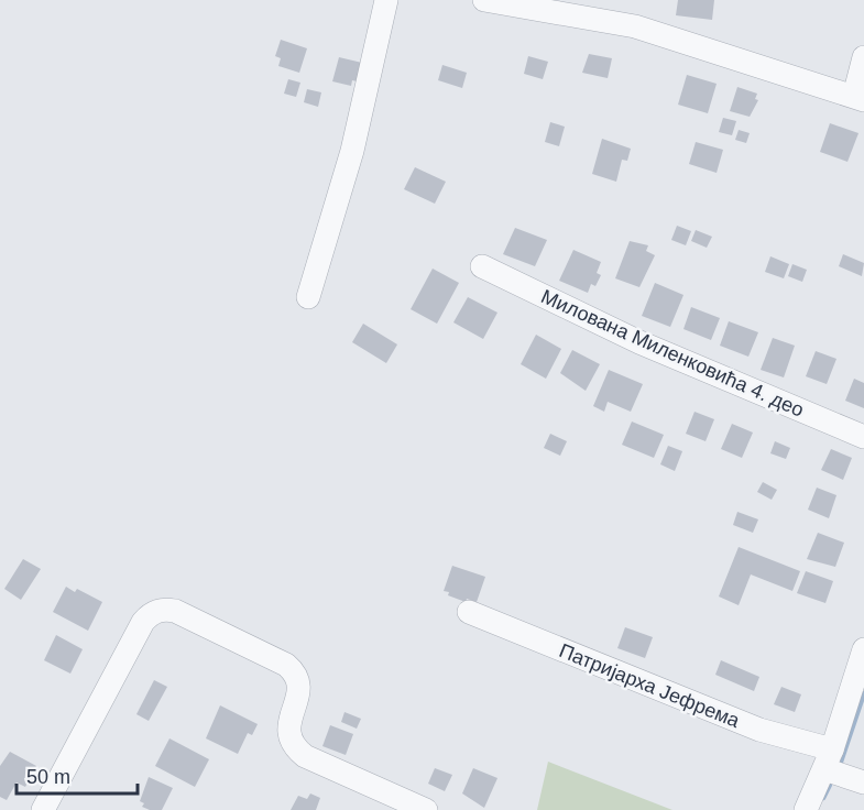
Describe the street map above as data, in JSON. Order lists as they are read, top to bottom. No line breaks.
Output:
{"streets":{"street":["Милована Миленковића 4. део","Патријарха Јефрема"]},"scale_bar":"50 m"}
